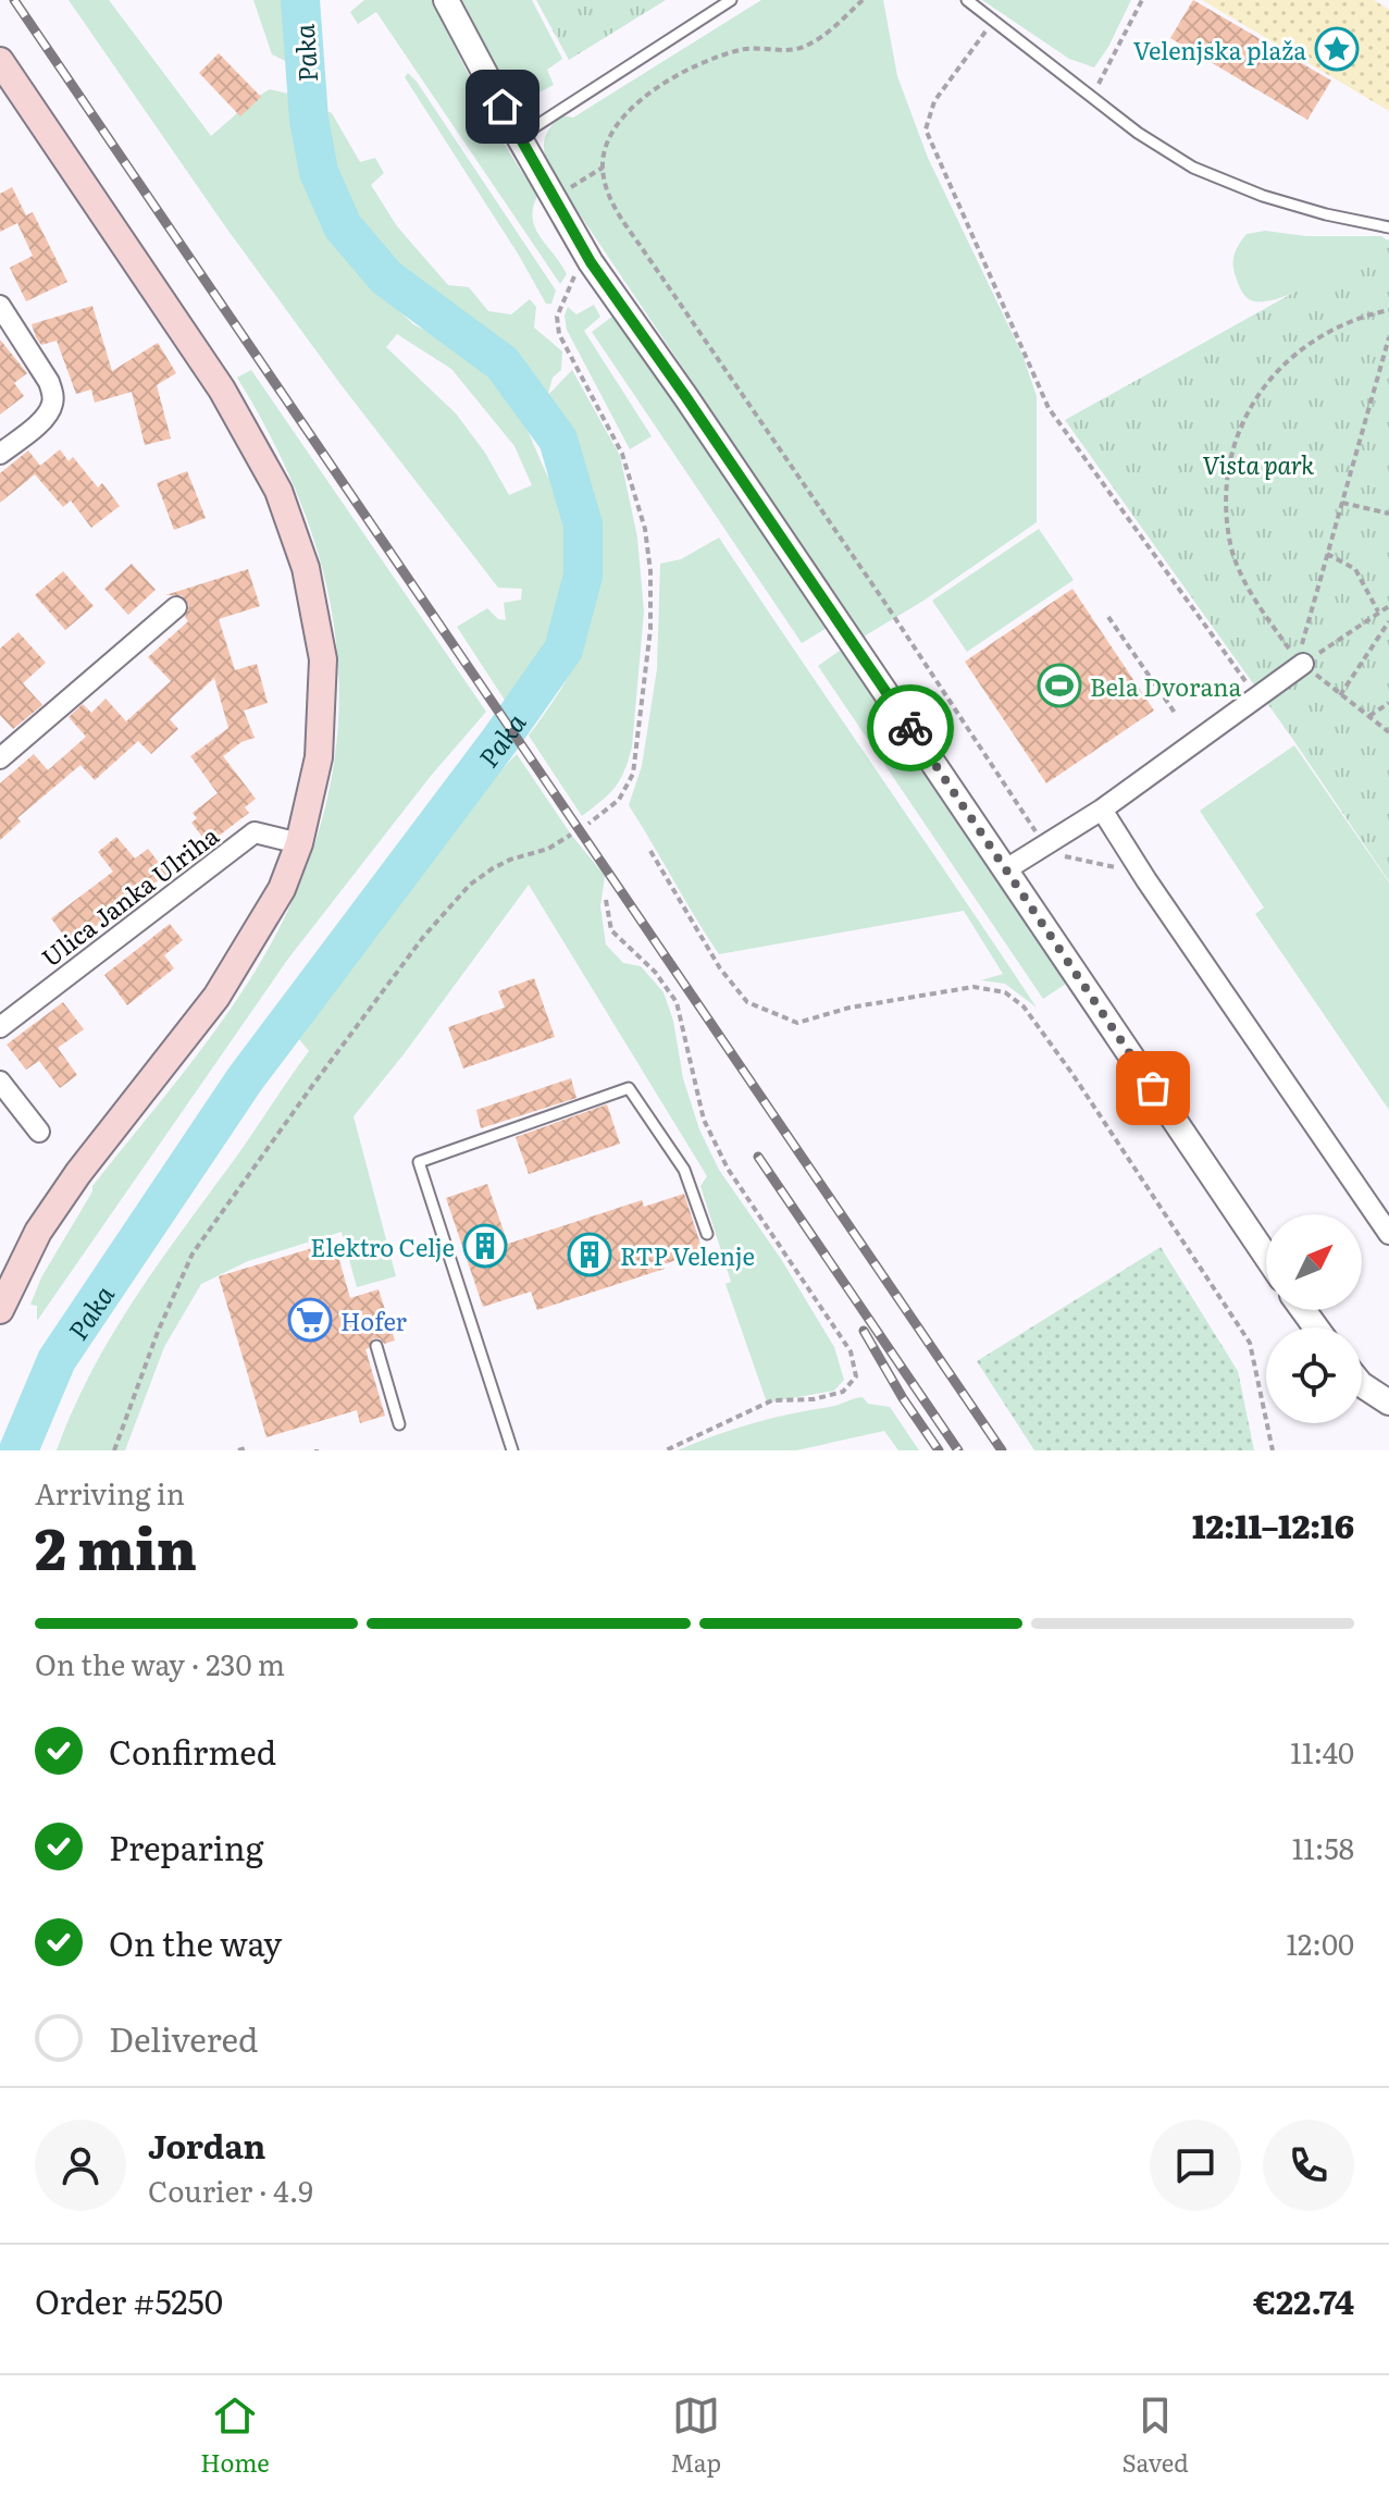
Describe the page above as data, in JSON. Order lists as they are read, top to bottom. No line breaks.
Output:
{"streets":{"street":["Ulica Janka Ulriha"]},"water":["Paka"],"parks":["Vista park"],"places":{"place":["Velenjska plaža"],"sports":["Bela Dvorana"],"building":["Elektro Celje","RTP Velenje"],"supermarket":["Hofer"]},"north":"top right","page":{"heading":["2 min","Arriving in","12:11–12:16"],"panel":["Jordan","Courier · 4.9","Order #5250","€22.74"],"bar":"On the way · 230 m","list":[["Confirmed","11:40"],["Preparing","11:58"],["On the way","12:00"],"Delivered"],"tabs":["Home","Map","Saved"]}}
